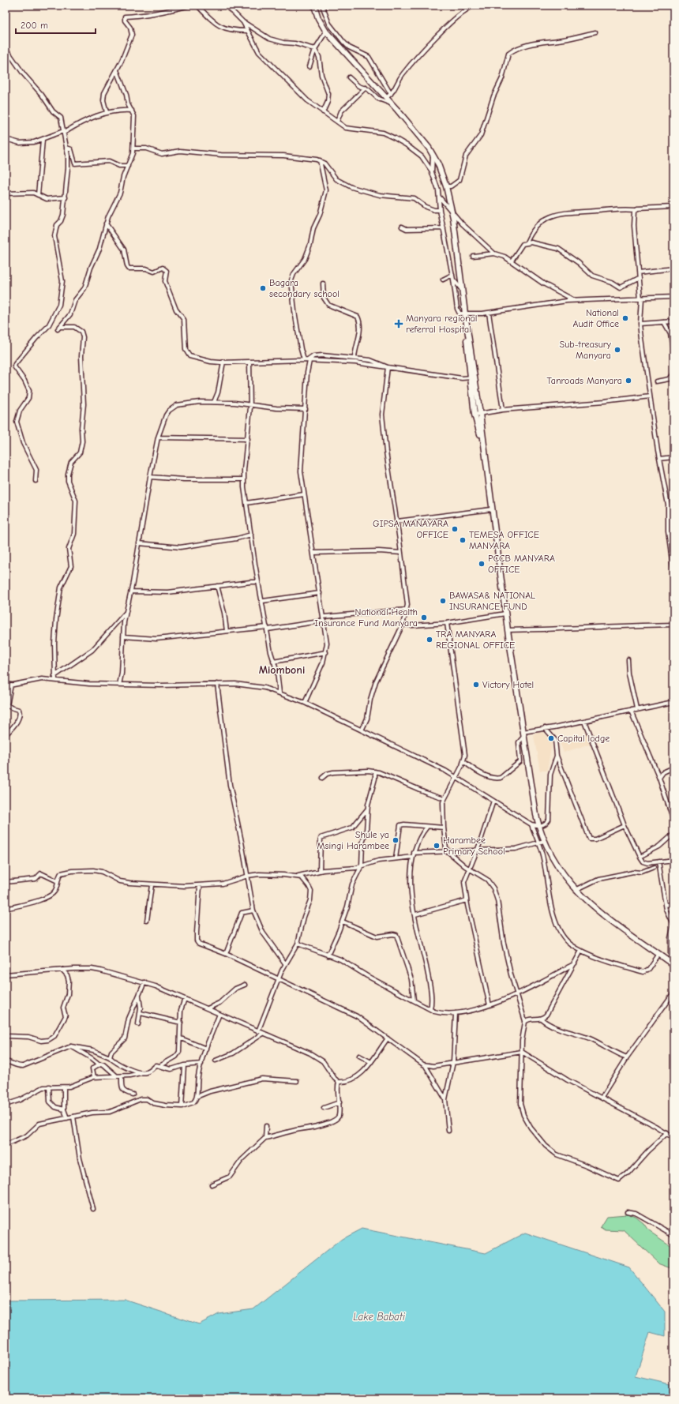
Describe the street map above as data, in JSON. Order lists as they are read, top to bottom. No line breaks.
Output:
{"districts":["Miomboni"],"water":["Lake Babati"],"places":{"other":["Bagara secondary school","National Audit Office","Sub-treasury Manyara","Tanroads Manyara","GIPSA MANAYARA OFFICE","TEMESA OFFICE MANYARA","PCCB MANYARA OFFICE","BAWASA& NATIONAL INSURANCE FUND","National Health Insurance Fund Manyara","TRA MANYARA REGIONAL OFFICE","Victory Hotel","Capital lodge","Shule ya Msingi Harambee","Harambee Primary School"],"health":["Manyara regional referral Hospital"]},"scale_bar":"200 m"}
